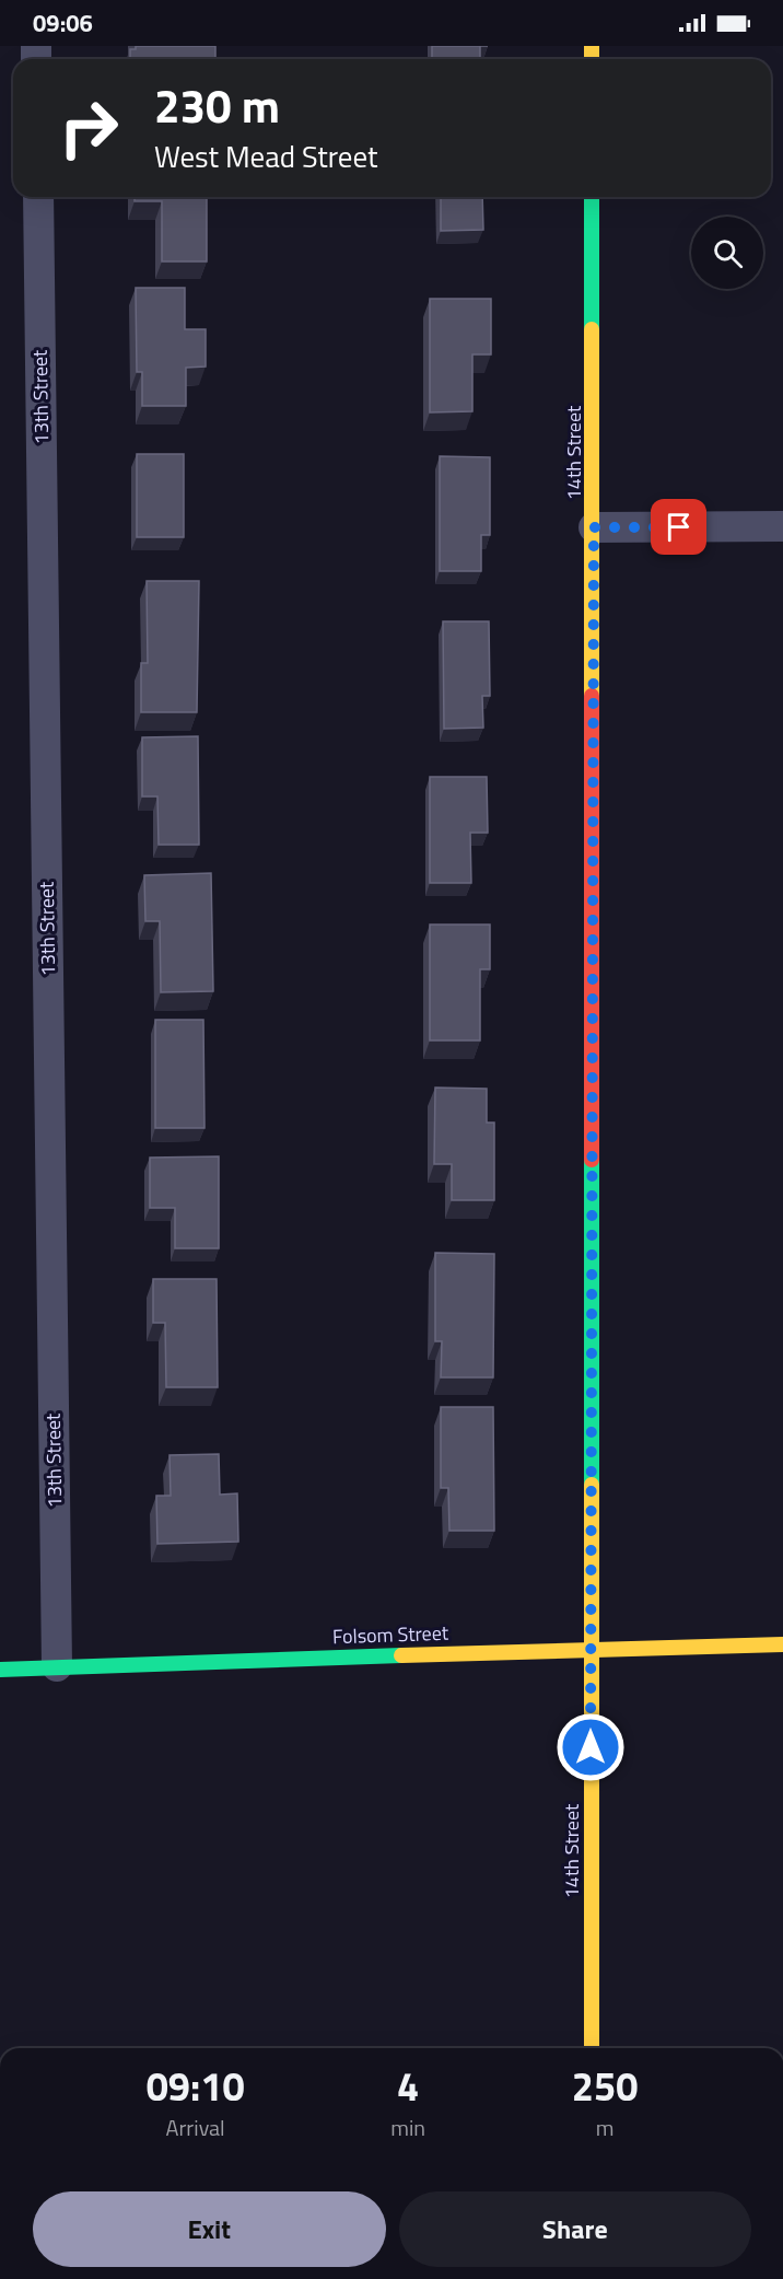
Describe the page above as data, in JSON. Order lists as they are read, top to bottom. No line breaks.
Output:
{"streets":{"street":["13th Street","14th Street","Folsom Street"]},"crossings":[["13th Street","Folsom Street"],["14th Street","Folsom Street"]],"page":{"status":"09:06","turn":["230 m","West Mead Street"],"eta":["09:10","Arrival","4","min","250","m"],"buttons":["Exit","Share"]}}
